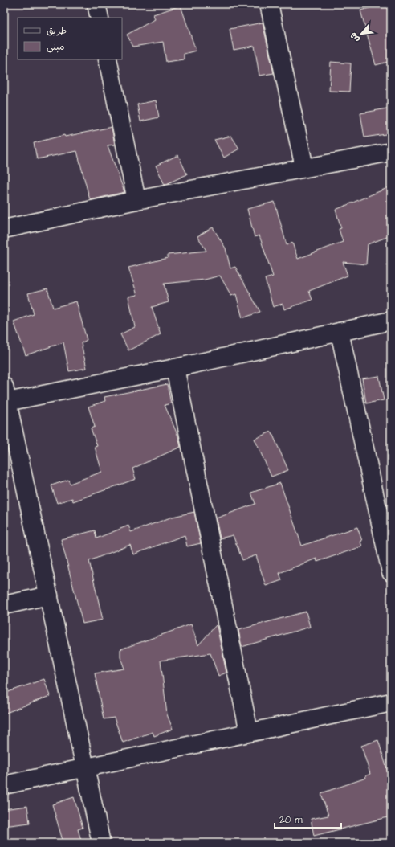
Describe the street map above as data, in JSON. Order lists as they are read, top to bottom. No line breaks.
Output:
{"legend":["طريق","مبنى"],"scale_bar":"20 m","north":"bottom left"}
